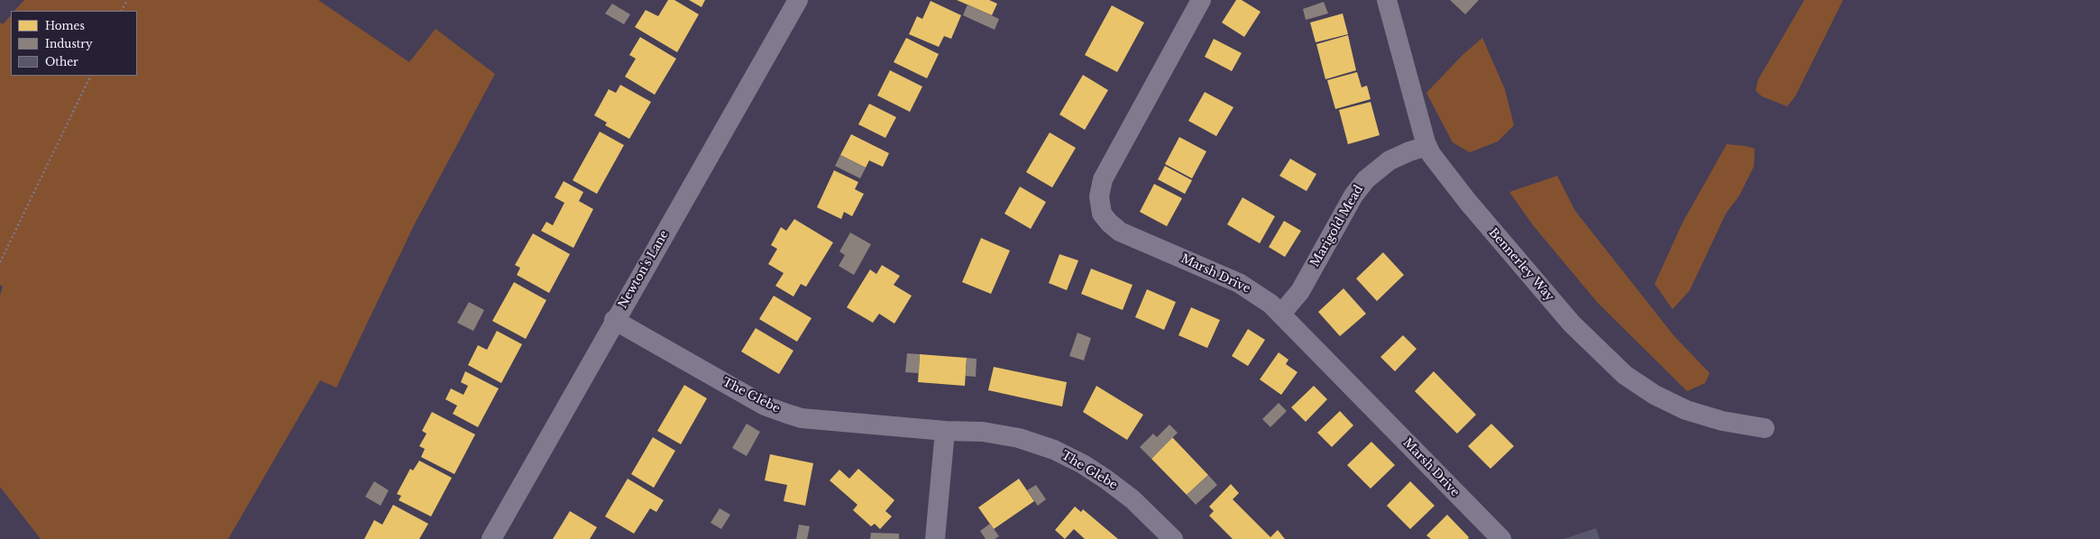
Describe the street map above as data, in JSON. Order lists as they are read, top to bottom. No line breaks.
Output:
{"streets":{"street":["Marigold Mead","Bennerley Way","Newton's Lane","Marsh Drive","The Glebe"]},"crossings":[["Marigold Mead","Bennerley Way"],["Marigold Mead","Marsh Drive"],["Newton's Lane","The Glebe"]],"legend":["Homes","Industry","Other"]}
